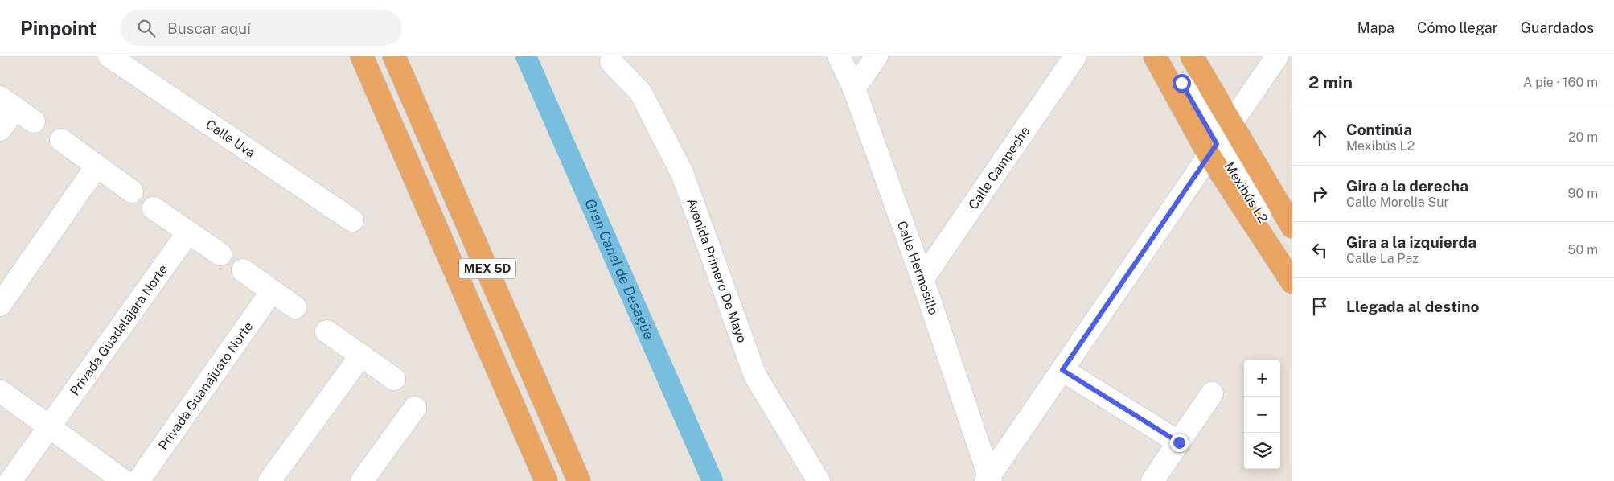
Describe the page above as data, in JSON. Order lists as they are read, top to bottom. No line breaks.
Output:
{"streets":{"highway":["MEX 5D"],"street":["Calle Uva","Calle Campeche","Mexibús L2","Calle Hermosillo","Avenida Primero De Mayo","Privada Guadalajara Norte","Privada Guanajuato Norte"]},"crossings":[["Calle Campeche","Calle Hermosillo"]],"water":["Gran Canal de Desagüe"],"page":{"header":"Pinpoint","search":"Buscar aquí","nav":["Mapa","Cómo llegar","Guardados"],"heading":["2 min","A pie · 160 m"],"list":[["Continúa","Mexibús L2","20 m"],["Gira a la derecha","Calle Morelia Sur","90 m"],["Gira a la izquierda","Calle La Paz","50 m"],"Llegada al destino"],"map_buttons":["+","−"]}}
